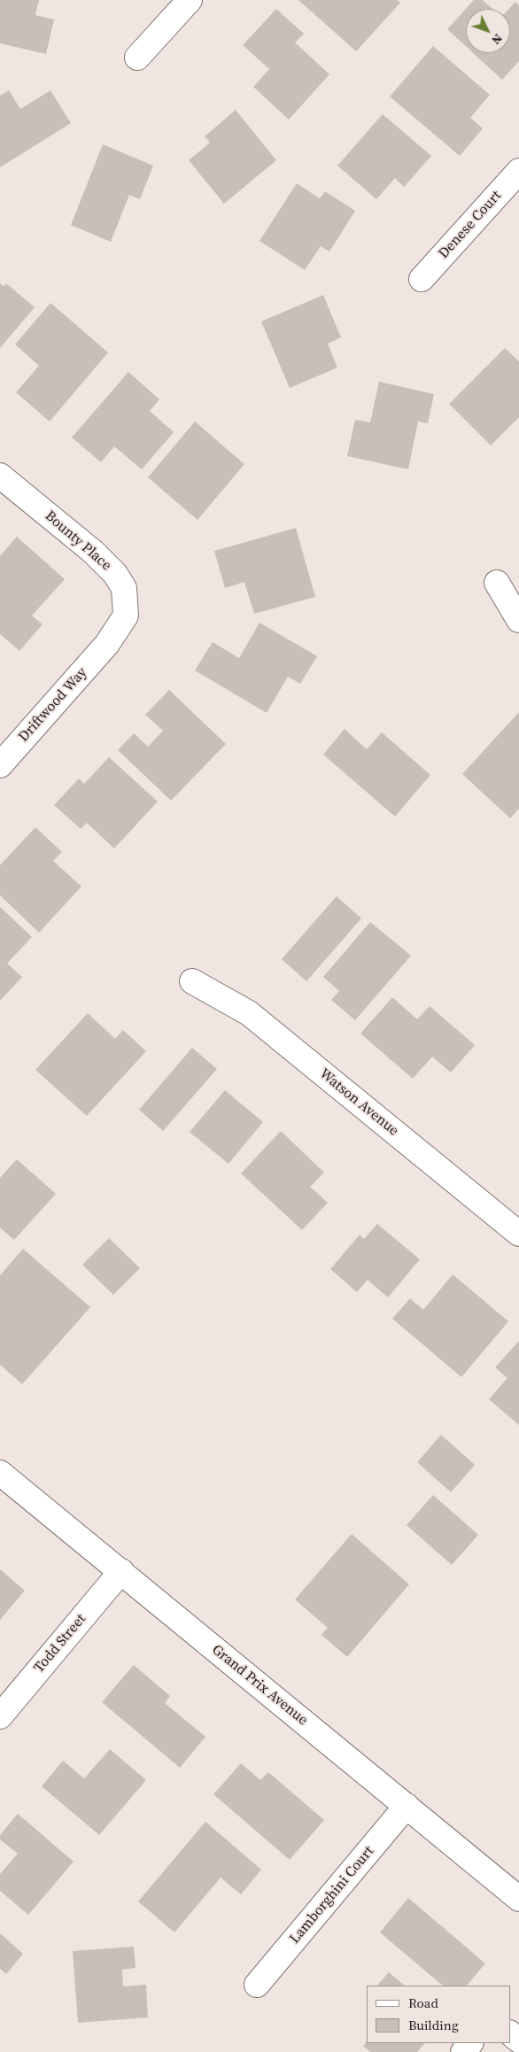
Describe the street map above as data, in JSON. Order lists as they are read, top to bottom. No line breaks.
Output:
{"streets":{"street":["Denese Court","Bounty Place","Driftwood Way","Watson Avenue","Todd Street","Grand Prix Avenue","Lamborghini Court"]},"crossings":[["Bounty Place","Driftwood Way"],["Todd Street","Grand Prix Avenue"],["Grand Prix Avenue","Lamborghini Court"]],"legend":["Road","Building"],"north":"bottom right"}
